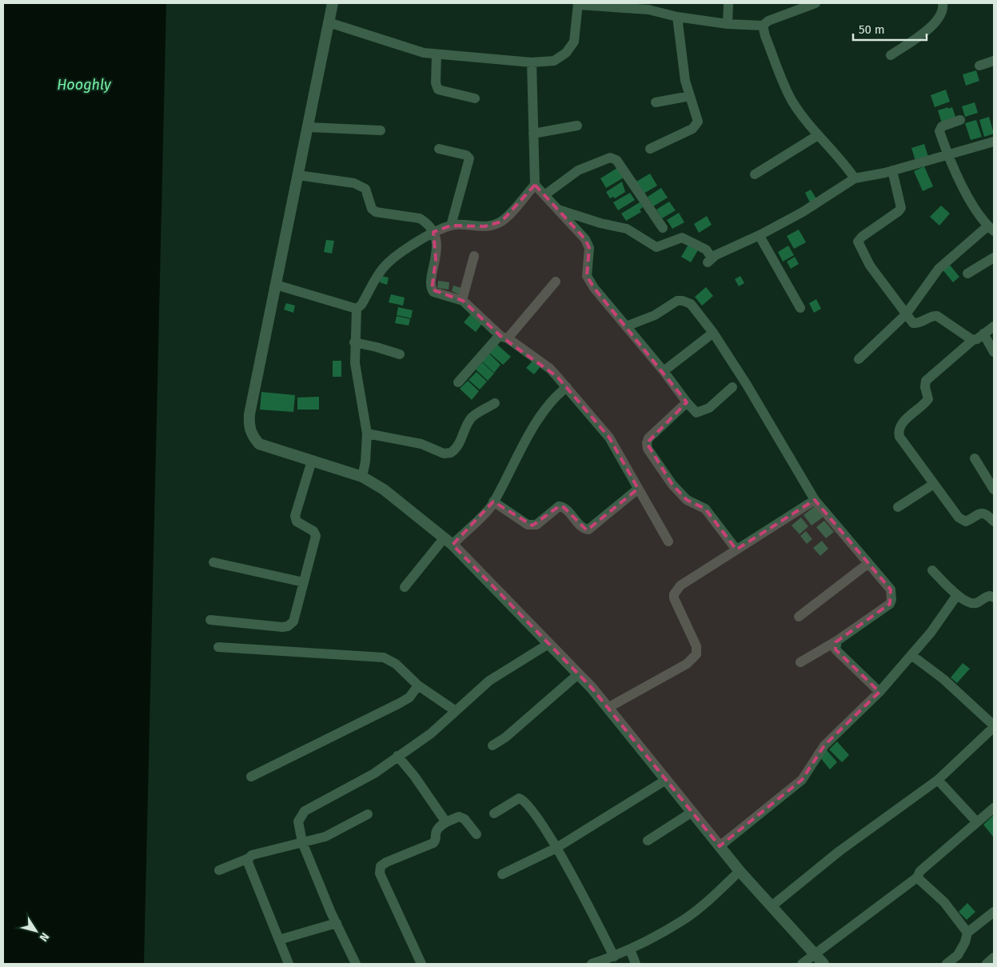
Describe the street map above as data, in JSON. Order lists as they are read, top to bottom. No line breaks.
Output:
{"water":["Hooghly"],"scale_bar":"50 m","north":"bottom right"}
